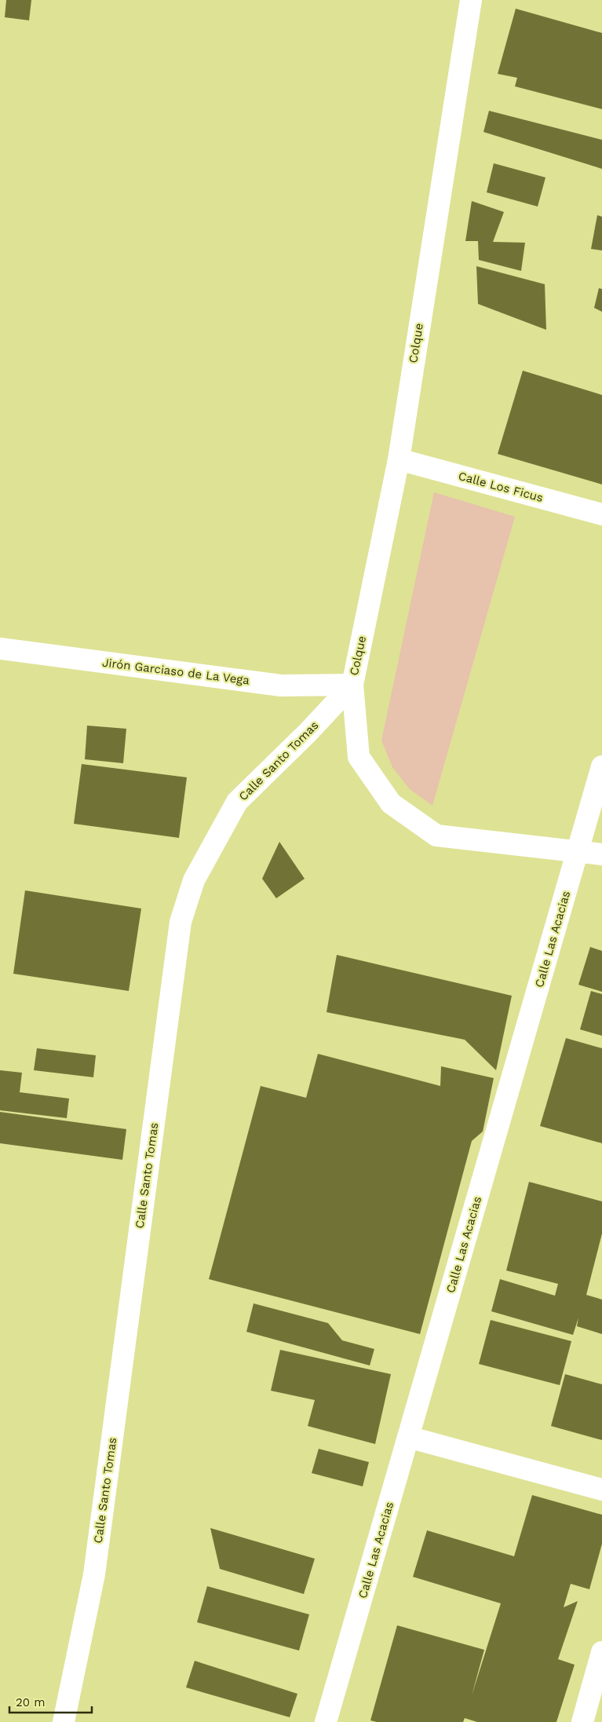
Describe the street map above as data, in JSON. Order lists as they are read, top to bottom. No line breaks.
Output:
{"streets":{"street":["Colque","Calle Los Ficus","Jirón Garciaso de La Vega","Calle Santo Tomas","Calle Las Acacias"]},"crossings":[["Colque","Calle Los Ficus"],["Colque","Jirón Garciaso de La Vega"],["Colque","Calle Santo Tomas"],["Jirón Garciaso de La Vega","Calle Santo Tomas"]],"scale_bar":"20 m"}
